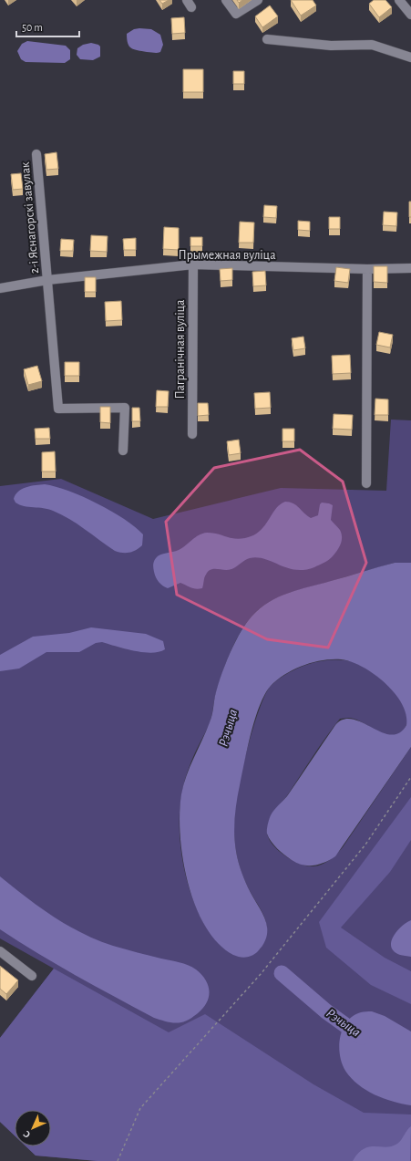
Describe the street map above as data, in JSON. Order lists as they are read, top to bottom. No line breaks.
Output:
{"streets":{"street":["2-і Яснагорскі завулак","Прымежная вуліца","Пагранічная вуліца"]},"crossings":[["2-і Яснагорскі завулак","Прымежная вуліца"],["Прымежная вуліца","Пагранічная вуліца"]],"water":["Рэчыца"],"scale_bar":"50 m","north":"bottom left"}
